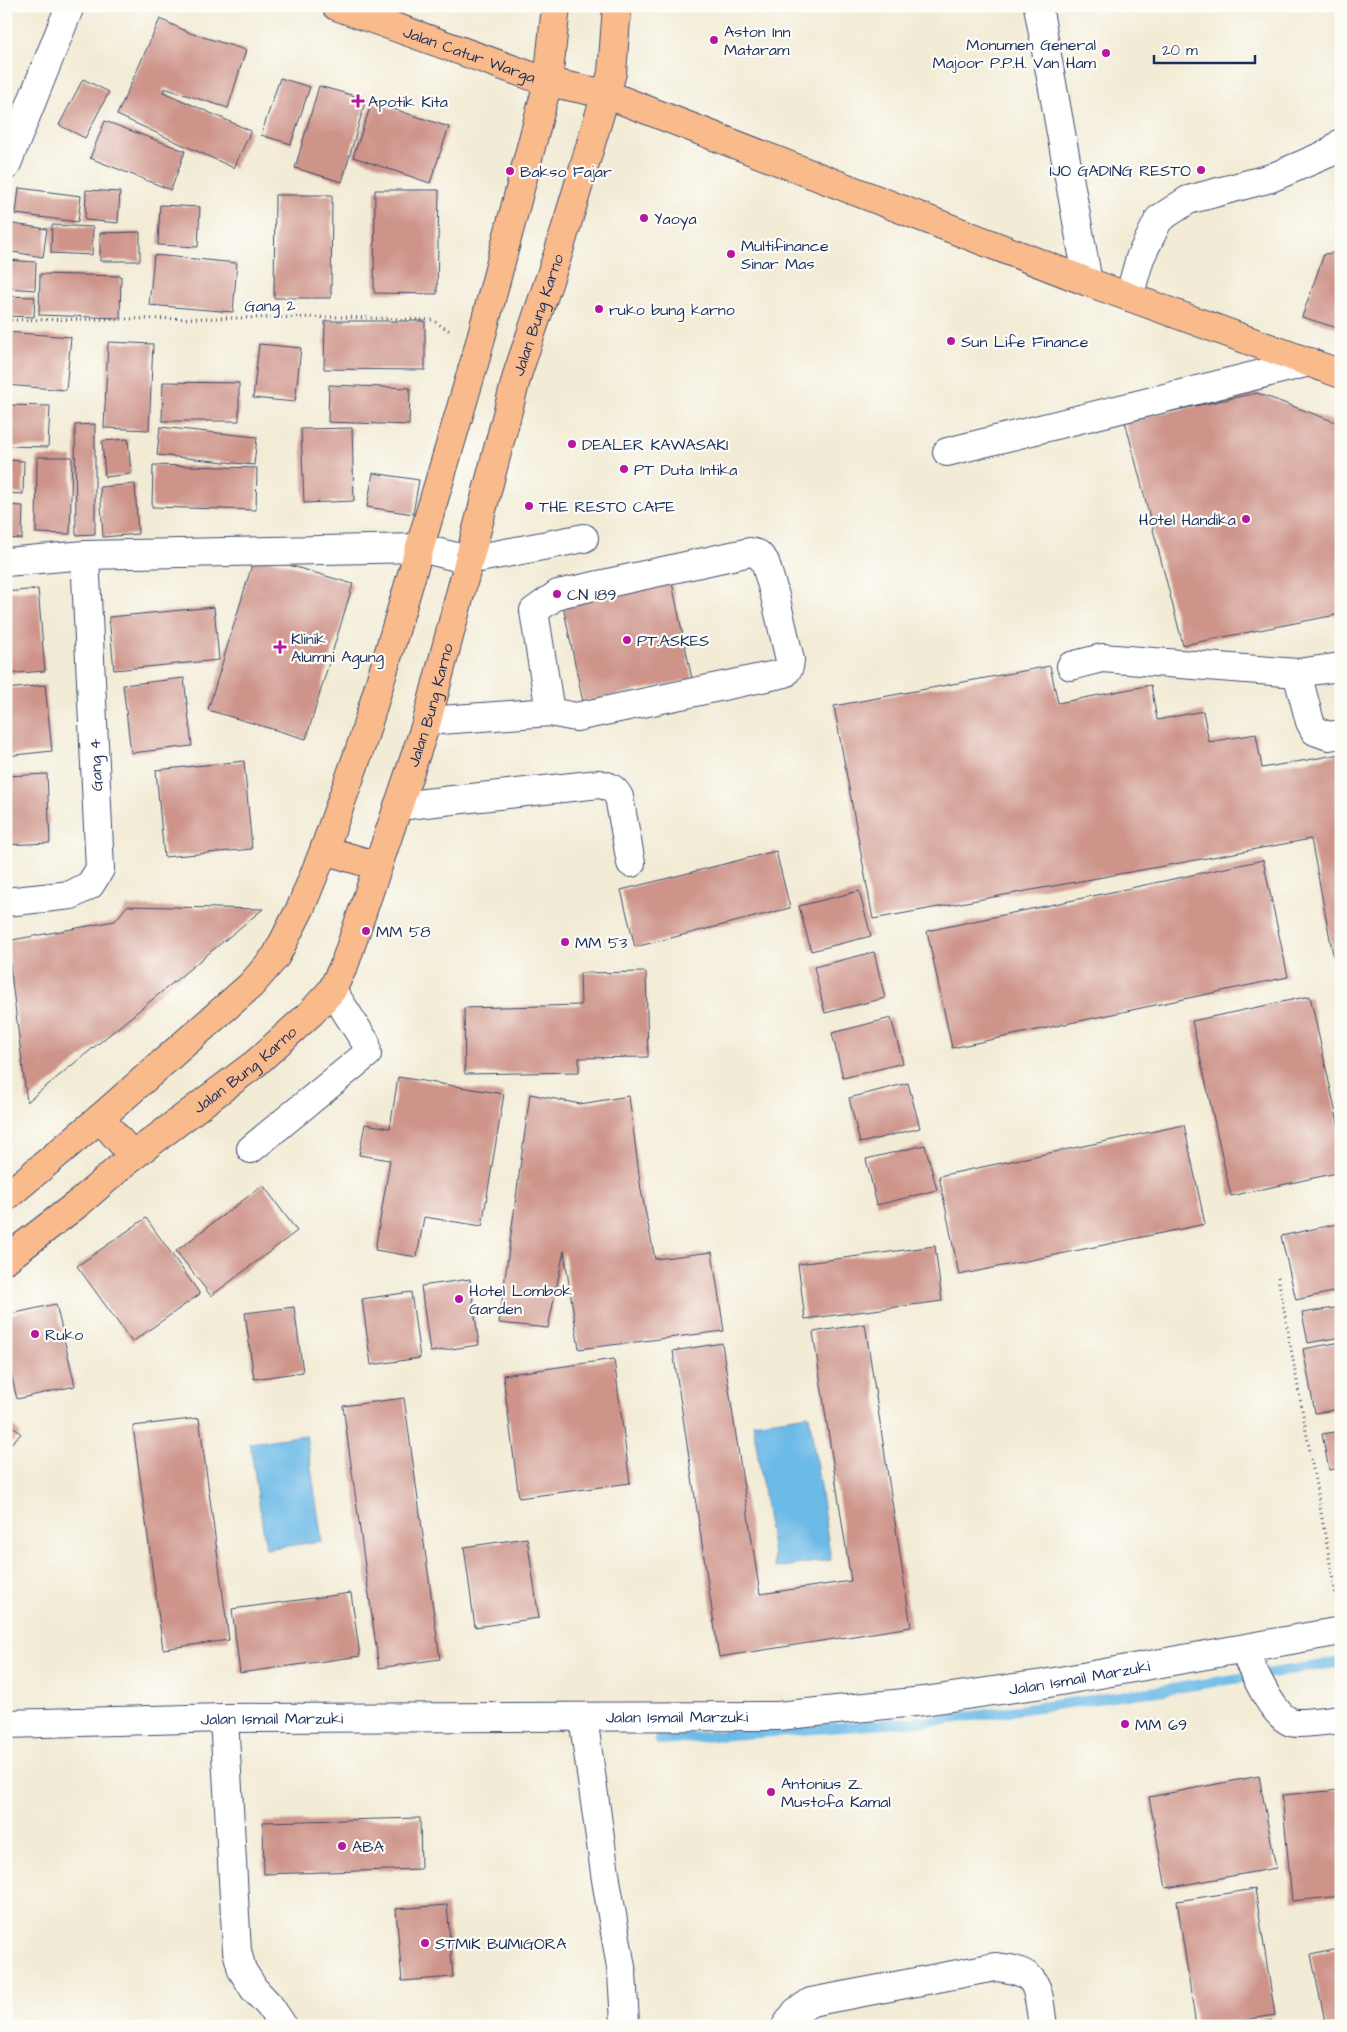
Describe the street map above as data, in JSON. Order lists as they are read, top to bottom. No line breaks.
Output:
{"streets":{"main road":["Jalan Catur Warga","Jalan Bung Karno"],"street":["Gang 4","Jalan Ismail Marzuki"],"path":["Gang 2"]},"crossings":[["Jalan Catur Warga","Jalan Bung Karno"]],"places":{"other":["Aston Inn Mataram","Monumen General Majoor P.P.H. Van Ham","IJO GADING RESTO","Bakso Fajar","Yaoya","Multifinance Sinar Mas","ruko bung karno","Sun Life Finance","DEALER KAWASAKI","PT Duta Intika","THE RESTO CAFE","Hotel Handika","CN 189","PT.ASKES","MM 58","MM 53","Hotel Lombok Garden","Ruko","MM 69","Antonius Z. Mustofa Kamal","ABA","STMIK BUMIGORA"],"health":["Apotik Kita","Klinik Alumni Agung"]},"scale_bar":"20 m"}
